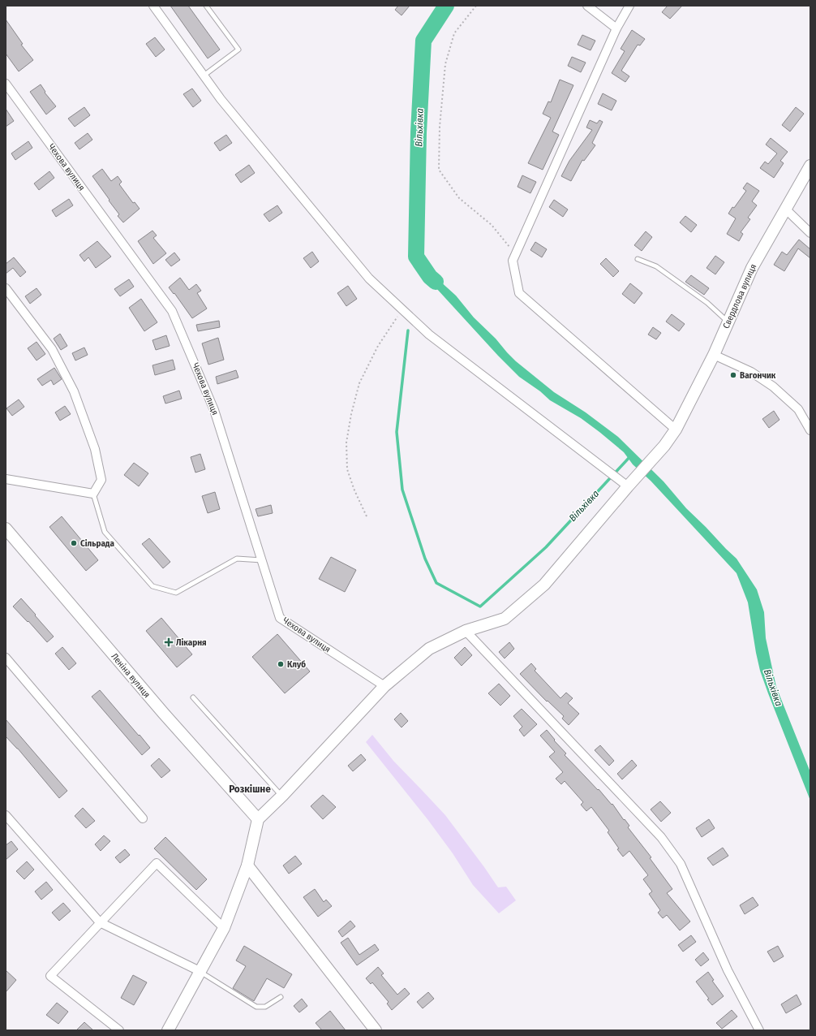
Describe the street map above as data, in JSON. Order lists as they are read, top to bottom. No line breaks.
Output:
{"streets":{"street":["Чехова вулиця","Свердлова вулиця","Леніна вулиця"]},"crossings":[["Чехова вулиця","Свердлова вулиця"],["Свердлова вулиця","Леніна вулиця"]],"districts":["Розкішне"],"water":["Вільхівка"],"places":{"other":["Вагончик","Сільрада","Клуб"],"health":["Лікарня"]}}
